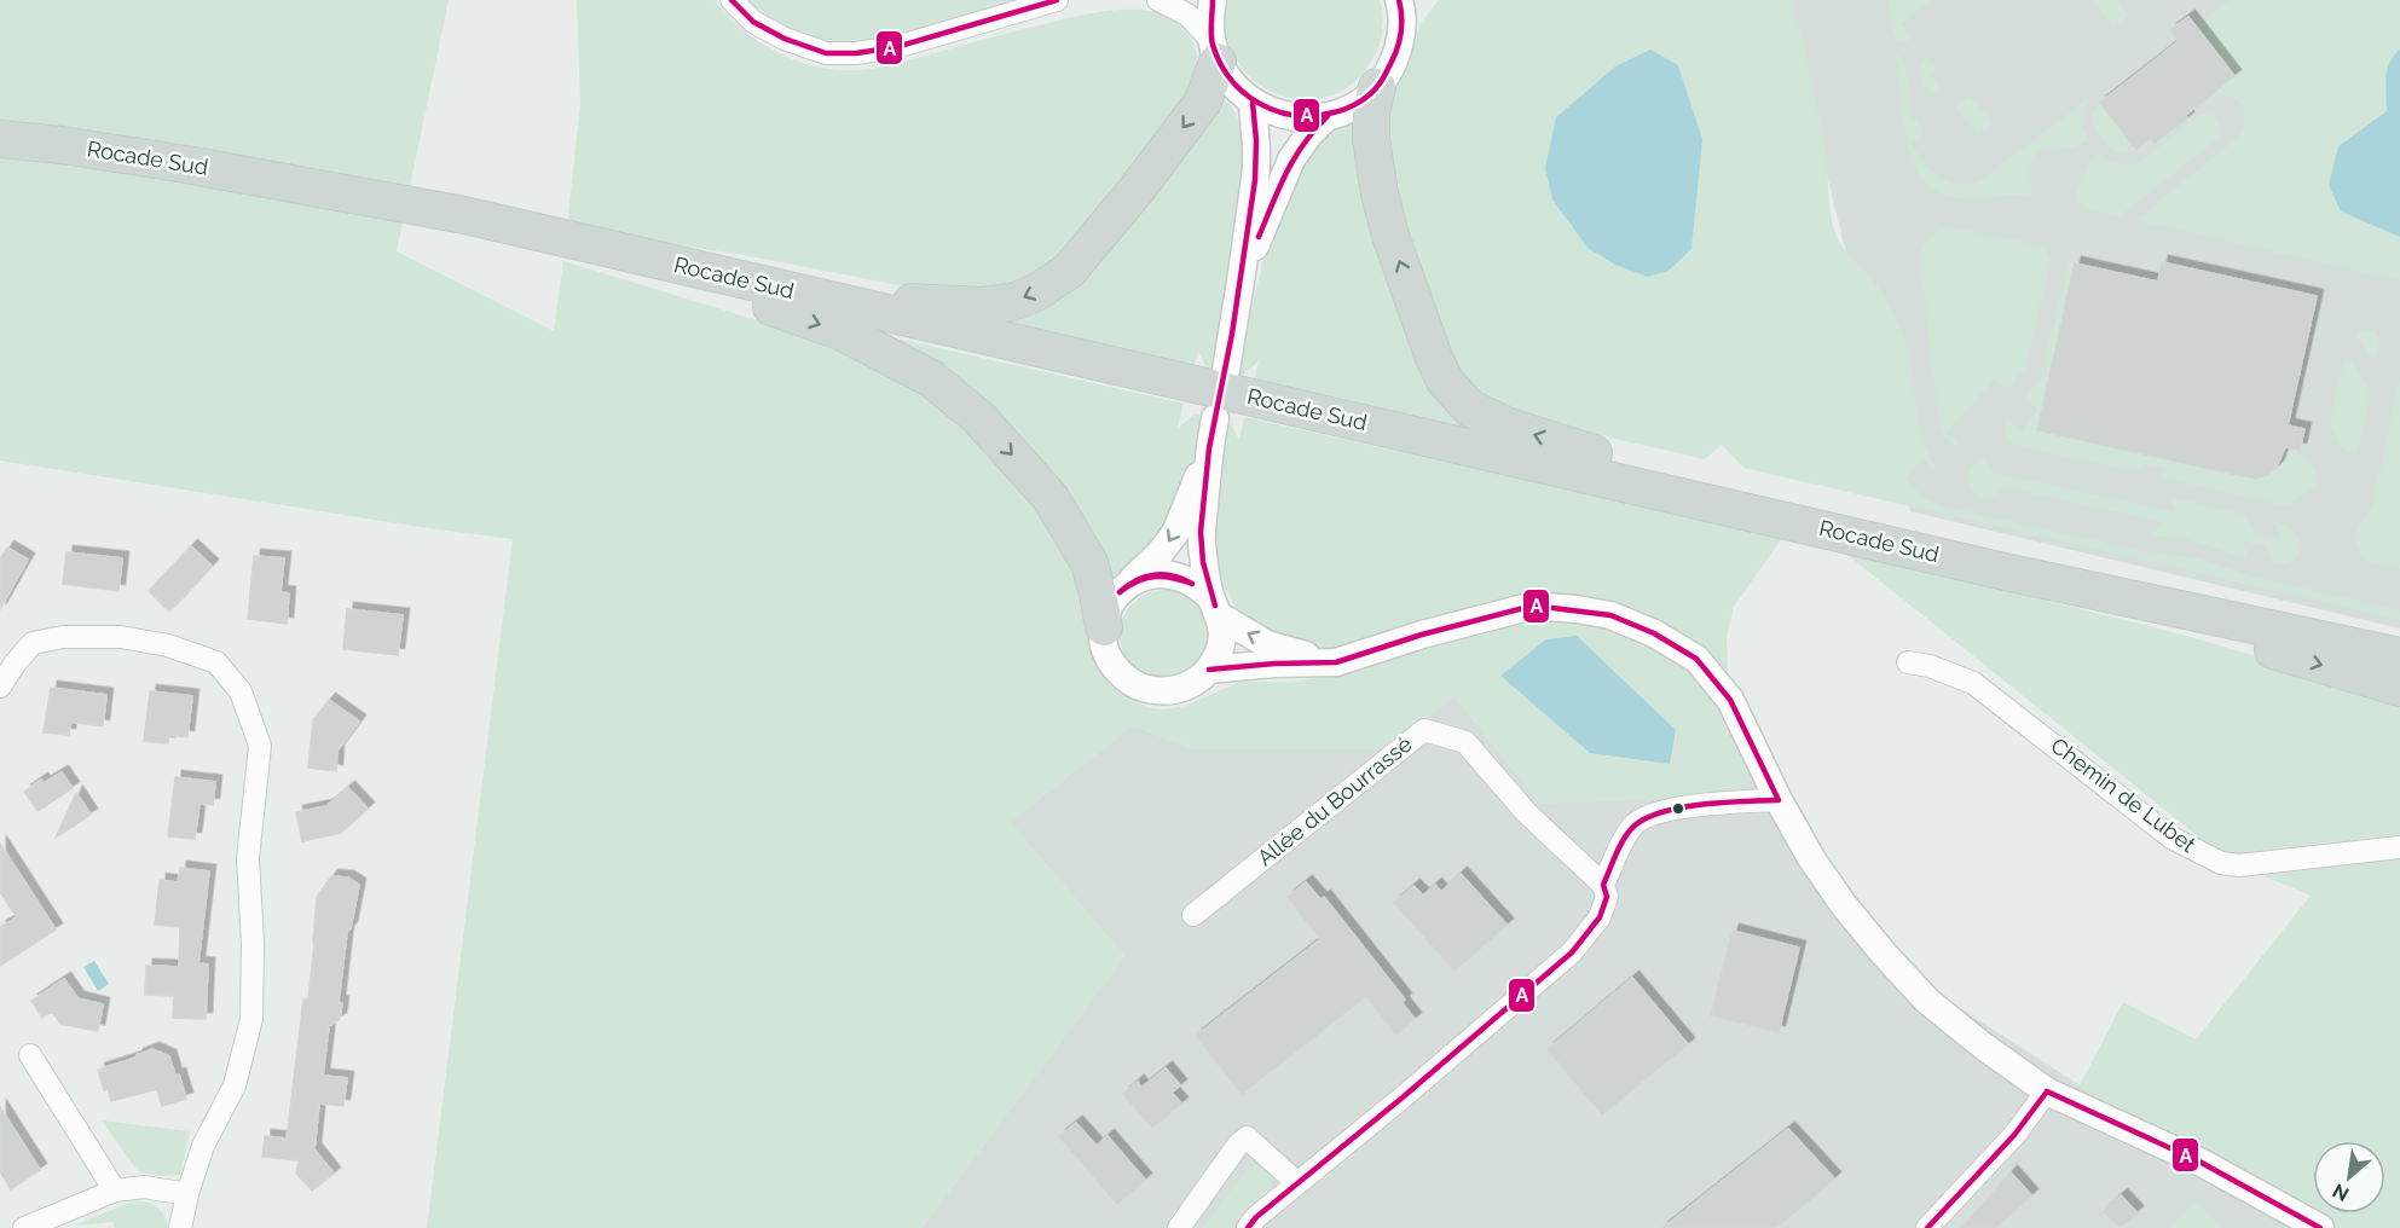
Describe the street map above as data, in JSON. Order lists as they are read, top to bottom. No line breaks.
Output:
{"streets":{"main road":["Rocade Sud"],"street":["Chemin de Lubet","Allée du Bourrassé"]},"lines":["transit line A"],"north":"bottom left"}
